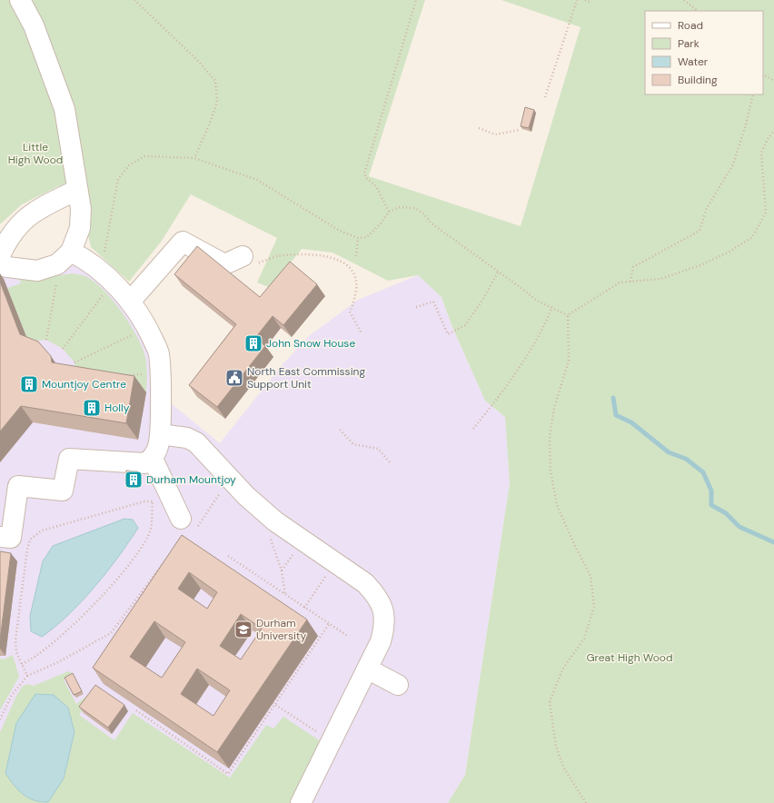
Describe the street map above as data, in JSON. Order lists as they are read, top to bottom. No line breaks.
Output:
{"parks":["Little High Wood","Great High Wood"],"places":{"building":["John Snow House","Mountjoy Centre","Holly","Durham Mountjoy"],"public building":["North East Commissing Support Unit"],"school or university":["Durham University"]},"legend":["Road","Park","Water","Building"]}
